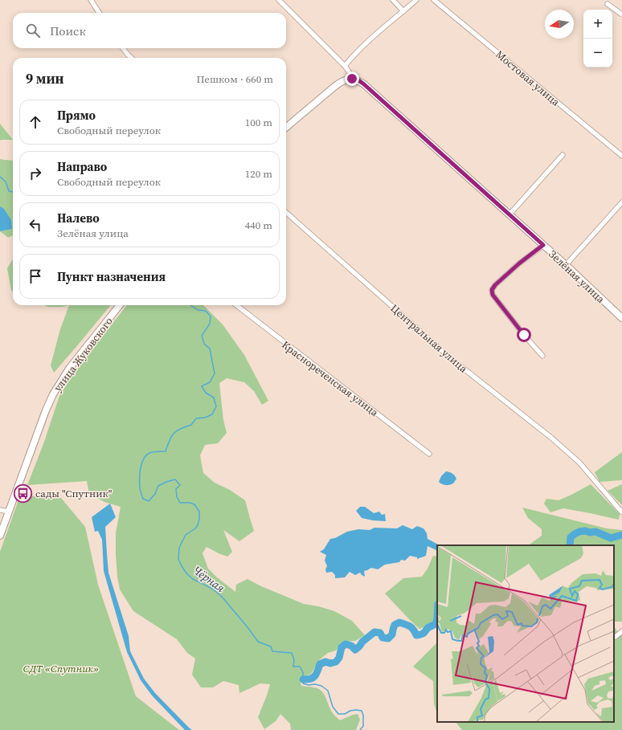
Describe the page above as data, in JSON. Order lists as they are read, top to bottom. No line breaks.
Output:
{"streets":{"main road":["Зелёная улица","улица Жуковского"],"street":["Мостовая улица","Центральная улица","Краснореченская улица"]},"water":["Чёрная"],"parks":["СДТ «Спутник»"],"places":{"bus stop":["сады \"Спутник\""]},"north":"left","page":{"map_buttons":["+","−"],"search":"Поиск","heading":["9 мин","Пешком · 660 m"],"list":[["Прямо","Свободный переулок","100 m"],["Направо","Свободный переулок","120 m"],["Налево","Зелёная улица","440 m"],"Пункт назначения"]}}
